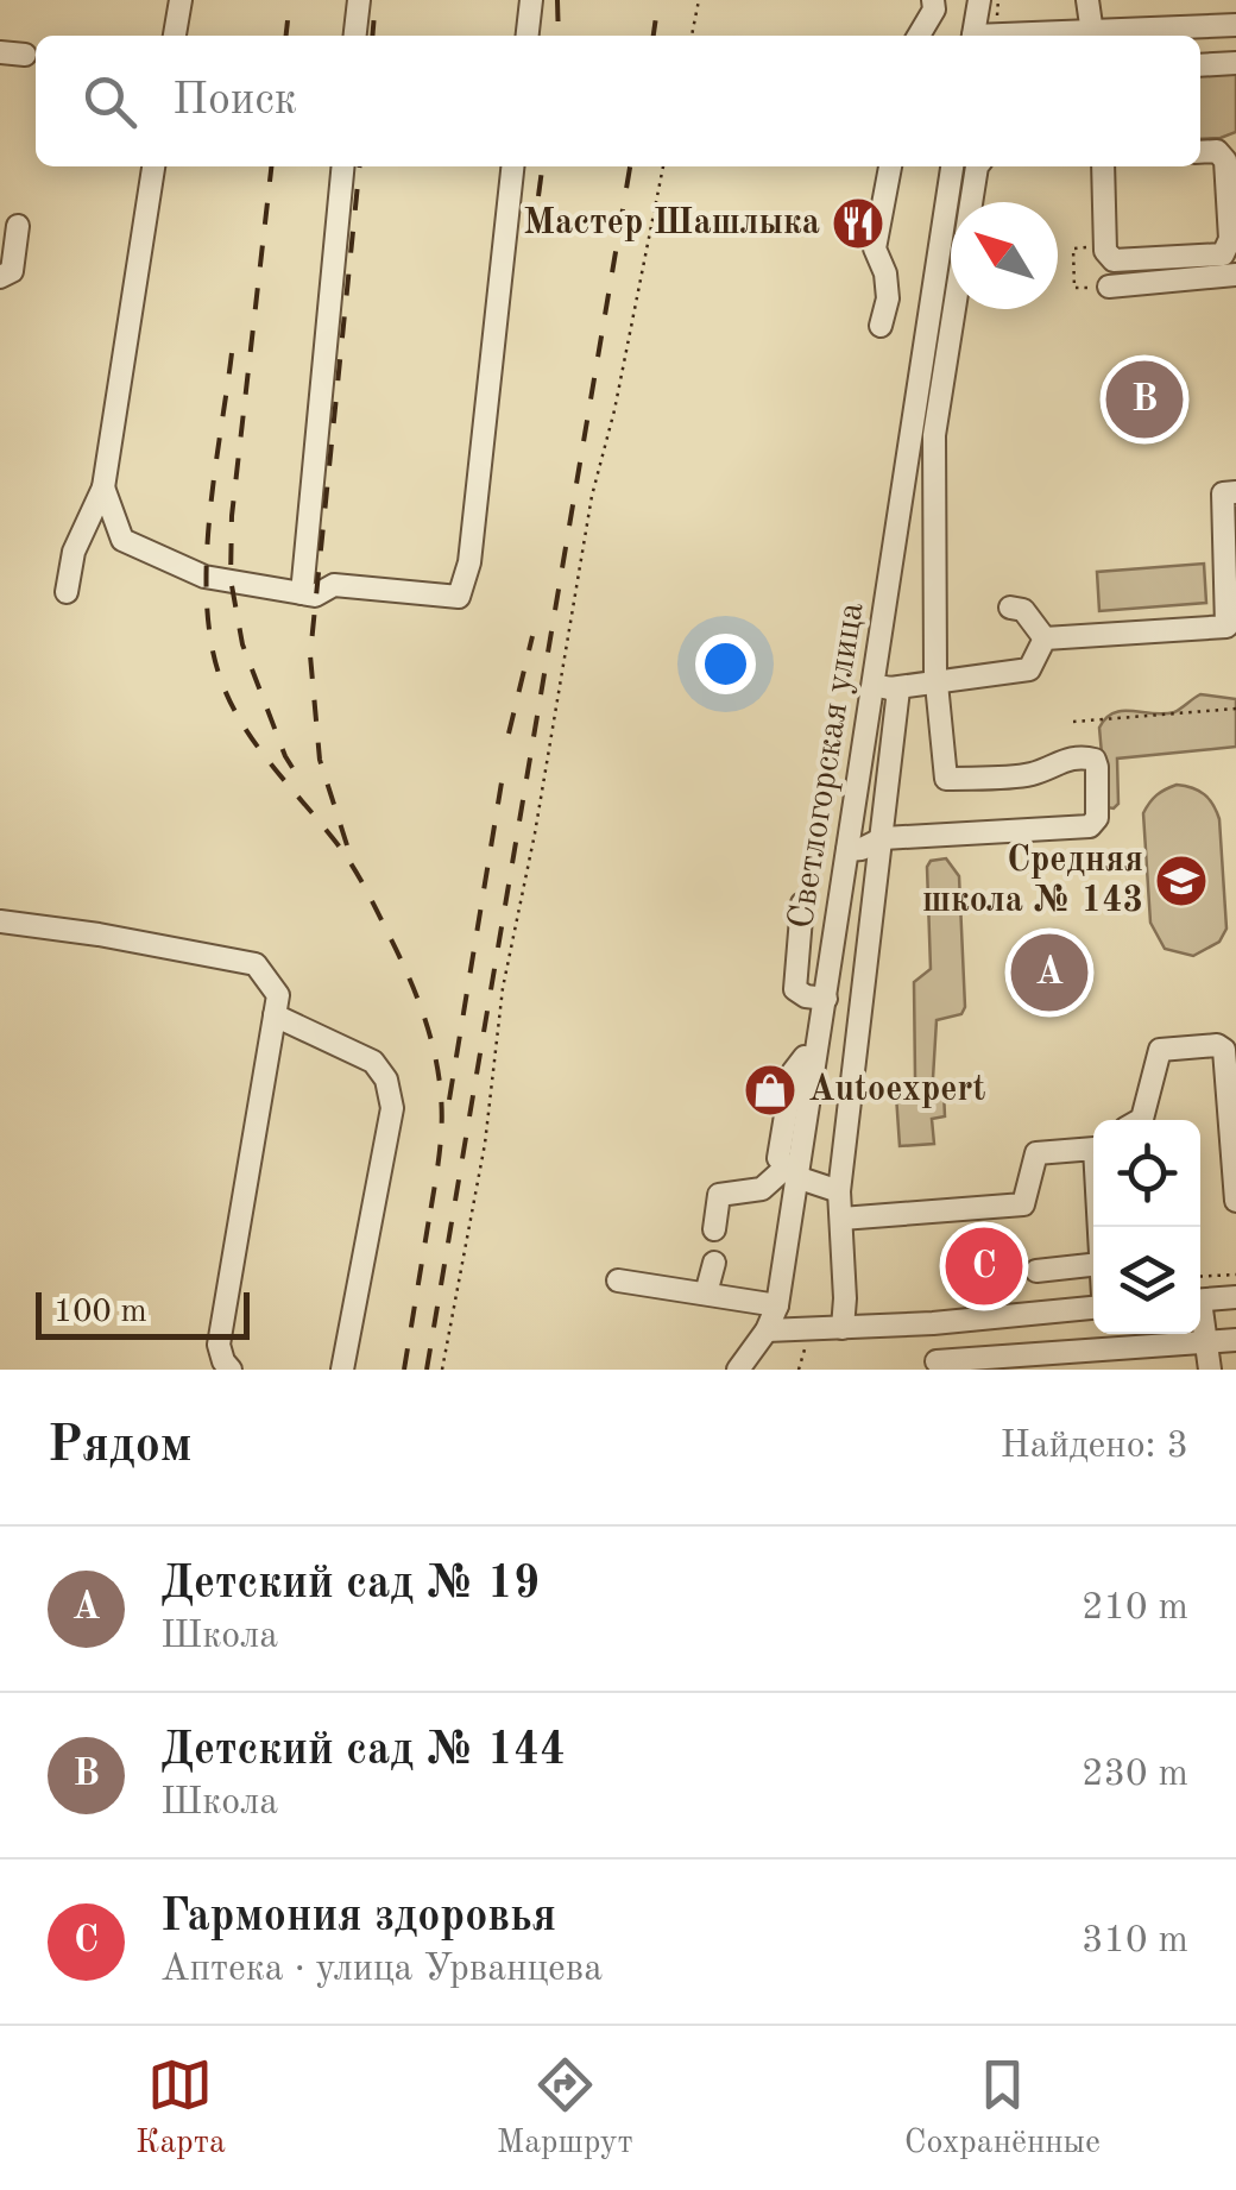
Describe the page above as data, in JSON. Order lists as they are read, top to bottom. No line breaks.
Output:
{"streets":{"street":["Светлогорская улица"]},"places":{"restaurant":["Мастер Шашлыка"],"school or university":["Средняя школа № 143"],"shop":["Autoexpert"]},"scale_bar":"100 m","north":"top left","page":{"search":"Поиск","pins":["B","A","C"],"scale":"100 m","heading":["Рядом","Найдено: 3"],"list":[{"mark":"A","name":"Детский сад № 19","note":"Школа","value":"210 m"},{"mark":"B","name":"Детский сад № 144","note":"Школа","value":"230 m"},{"mark":"C","name":"Гармония здоровья","note":"Аптека · улица Урванцева","value":"310 m"}],"nav":["Карта","Маршрут","Сохранённые"]}}
